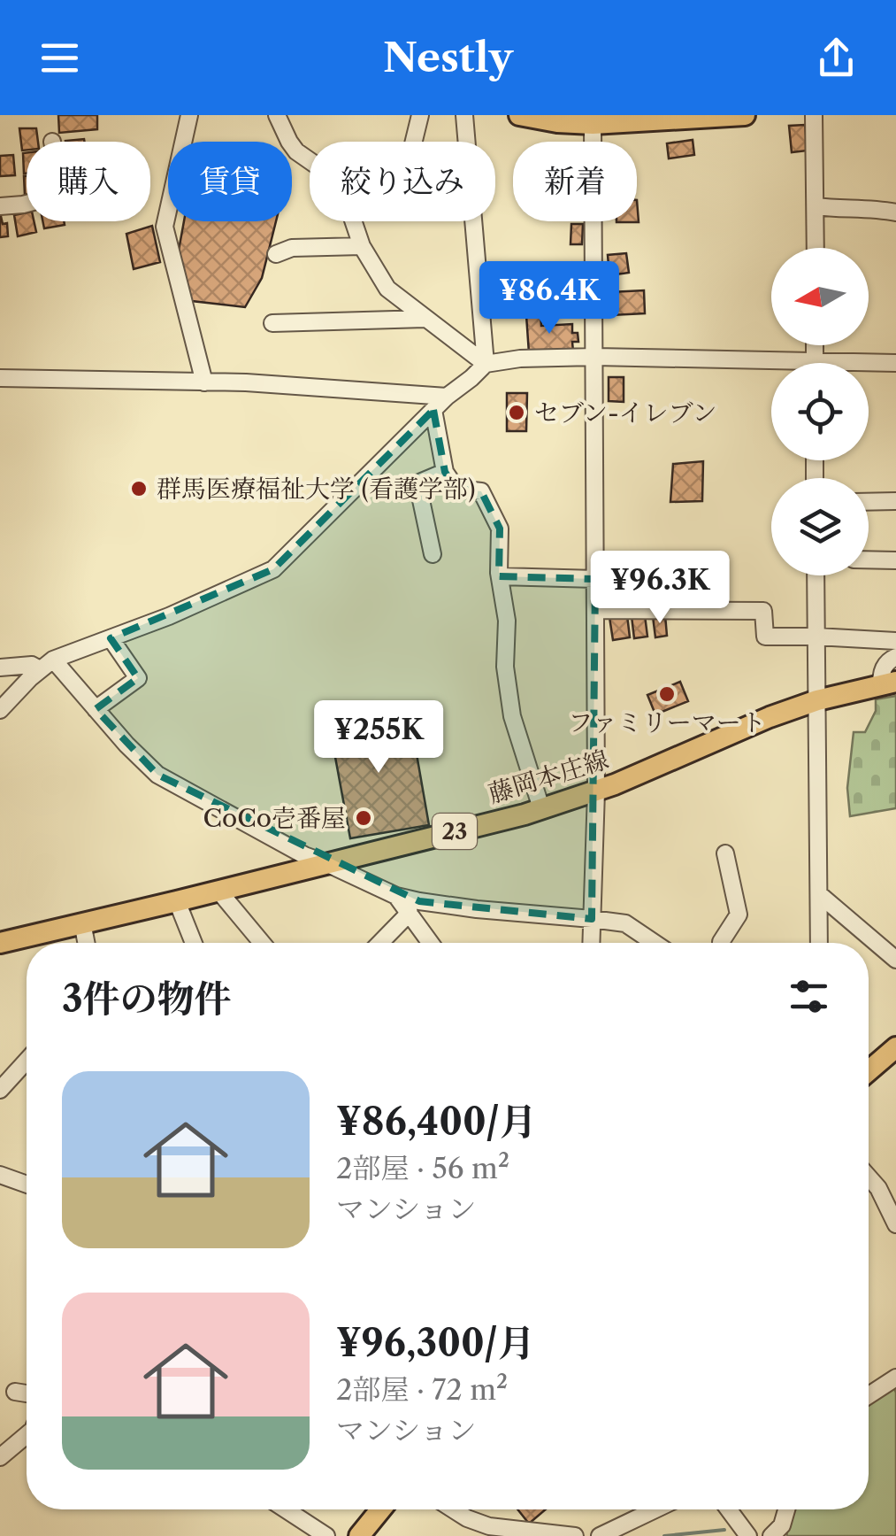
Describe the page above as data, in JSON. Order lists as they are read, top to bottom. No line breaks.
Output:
{"streets":{"main road":["藤岡本庄線","23"]},"places":["セブン-イレブン","群馬医療福祉大学 (看護学部)","ファミリーマート","CoCo壱番屋"],"north":"left","page":{"header":"Nestly","chip":["購入","賃貸","絞り込み","新着"],"price":["¥86.4K","¥96.3K","¥255K"],"heading":"3件の物件","list":[{"name":"¥86,400/月","note":"2部屋 · 56 m² · マンション"},{"name":"¥96,300/月","note":"2部屋 · 72 m² · マンション"}]}}
